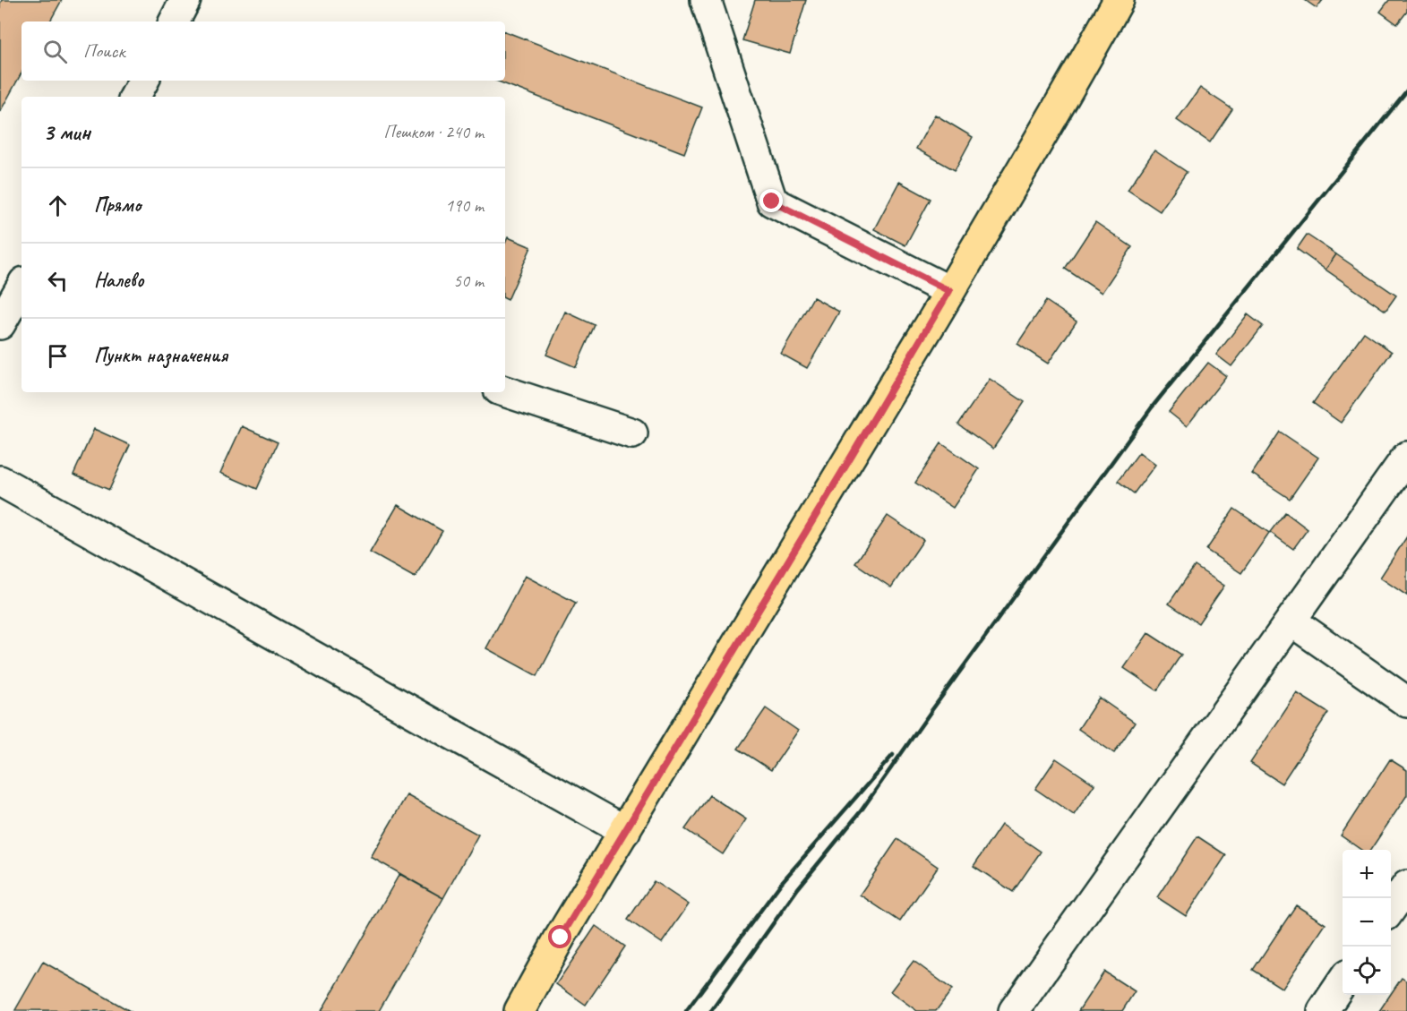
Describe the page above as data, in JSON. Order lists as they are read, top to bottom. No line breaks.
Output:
{"page":{"search":"Поиск","heading":["3 мин","Пешком · 240 m"],"list":[["Прямо","190 m"],["Налево","50 m"],"Пункт назначения"],"map_buttons":["+","−"]}}
